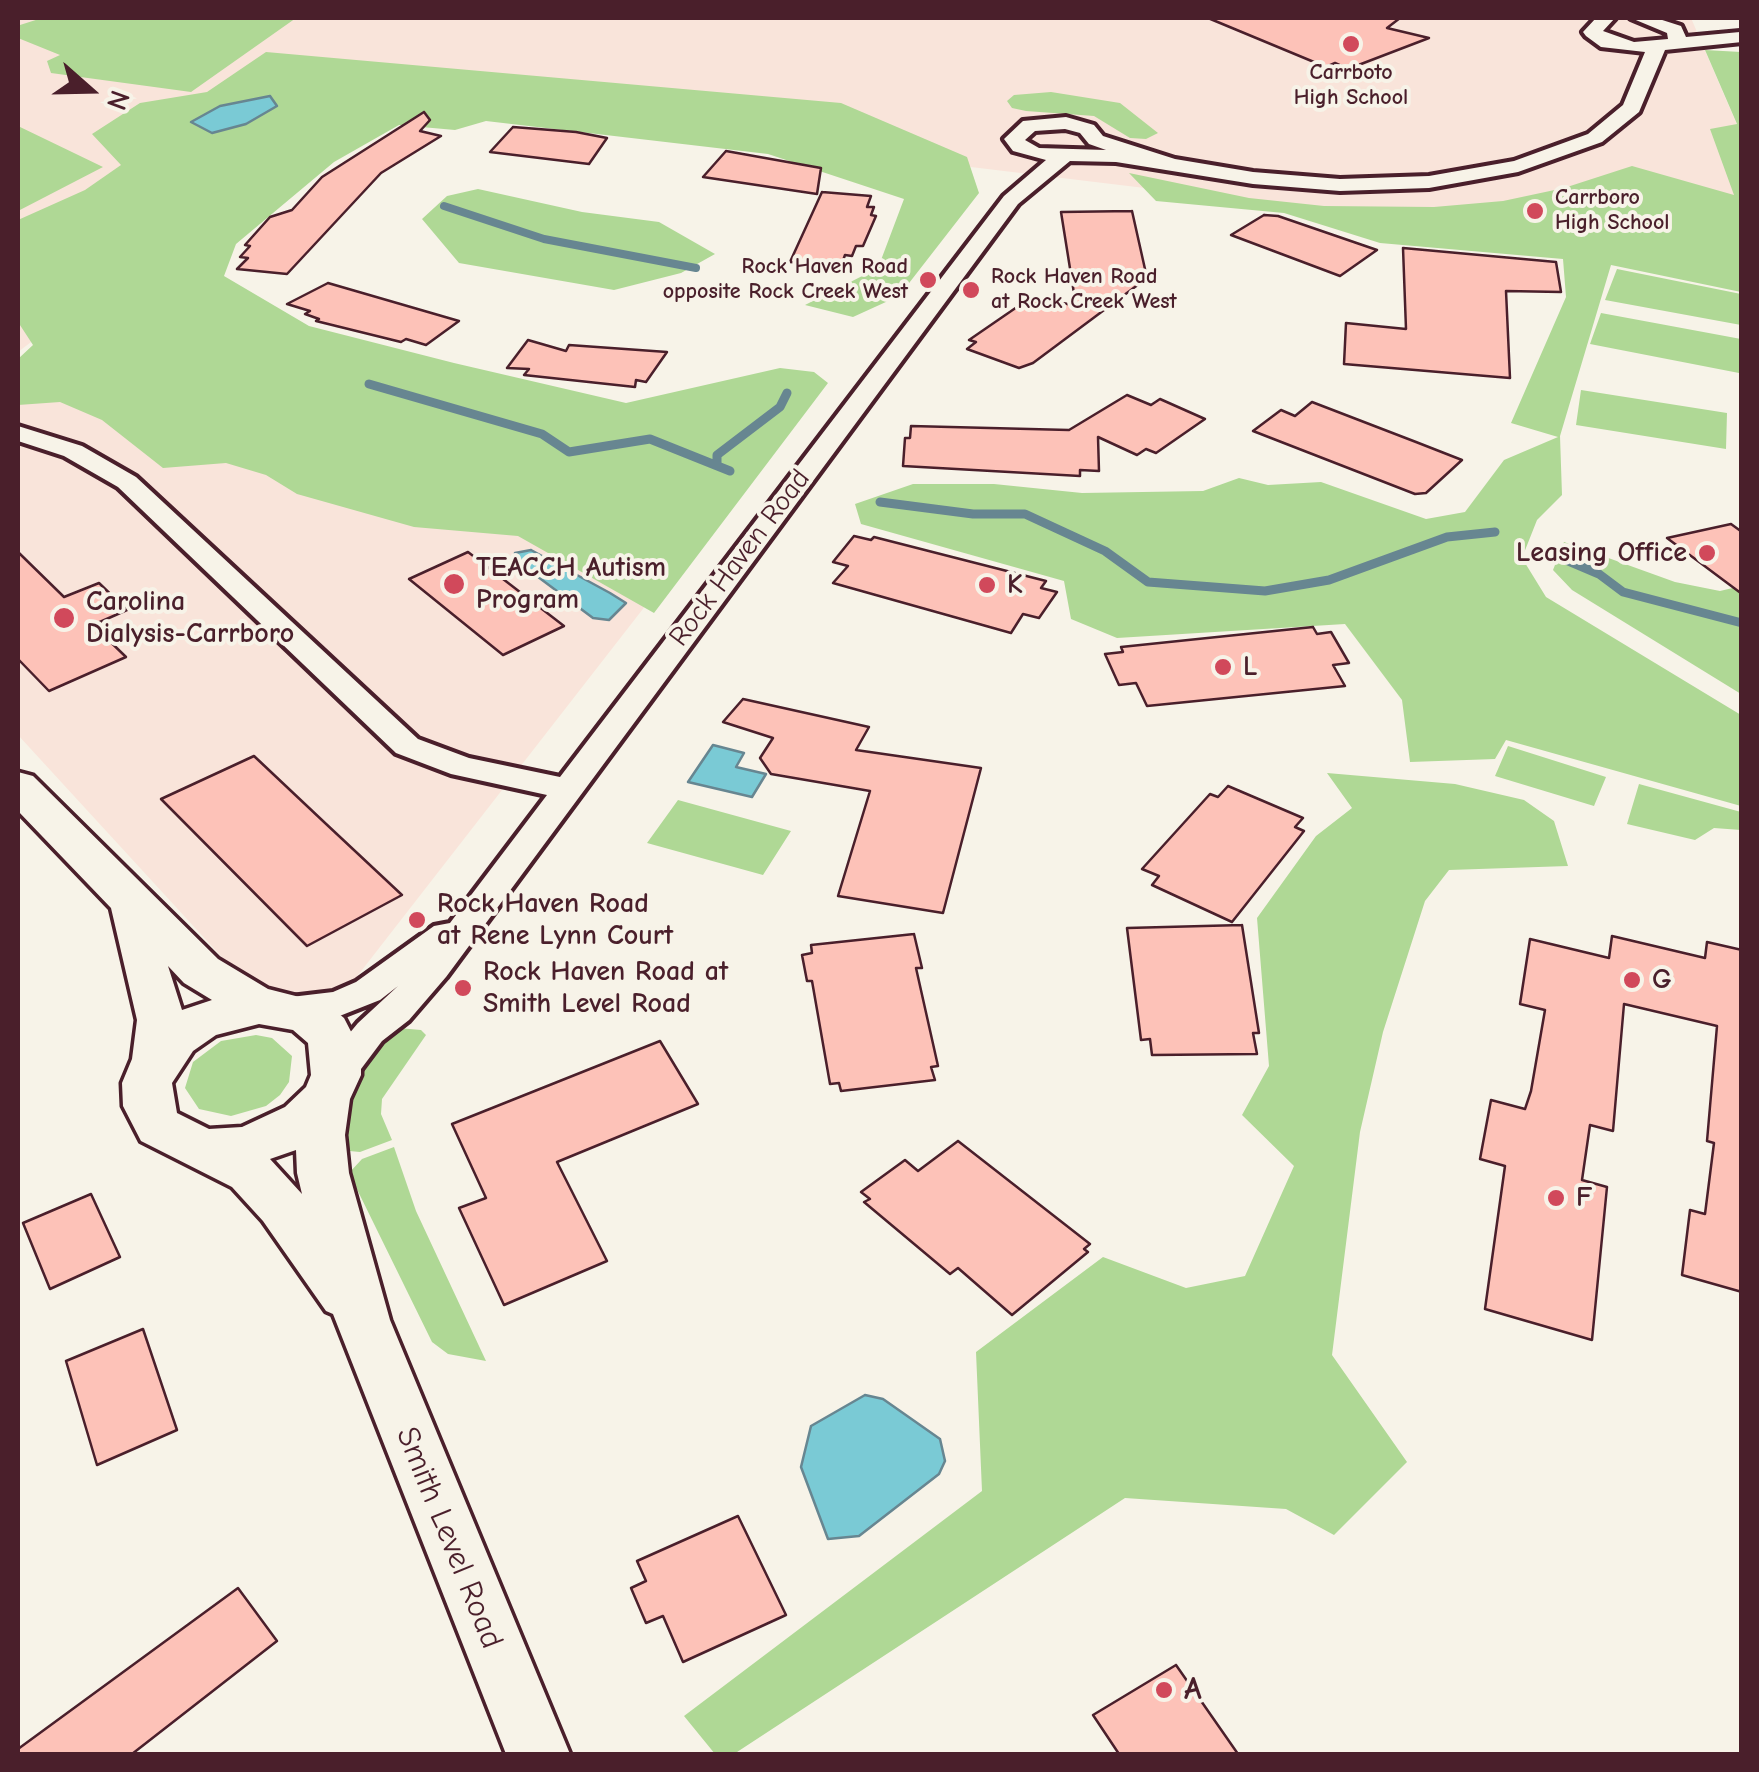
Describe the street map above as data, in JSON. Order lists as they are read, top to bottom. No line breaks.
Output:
{"streets":{"main road":["Smith Level Road"],"street":["Rock Haven Road"]},"crossings":[["Rock Haven Road","Smith Level Road"]],"places":["Carrboto High School","Carrboro High School","Rock Haven Road opposite Rock Creek West","Rock Haven Road at Rock Creek West","Leasing Office","TEACCH Autism Program","K","Carolina Dialysis-Carrboro","L","Rock Haven Road at Rene Lynn Court","G","Rock Haven Road at Smith Level Road","F","A"],"north":"right"}
